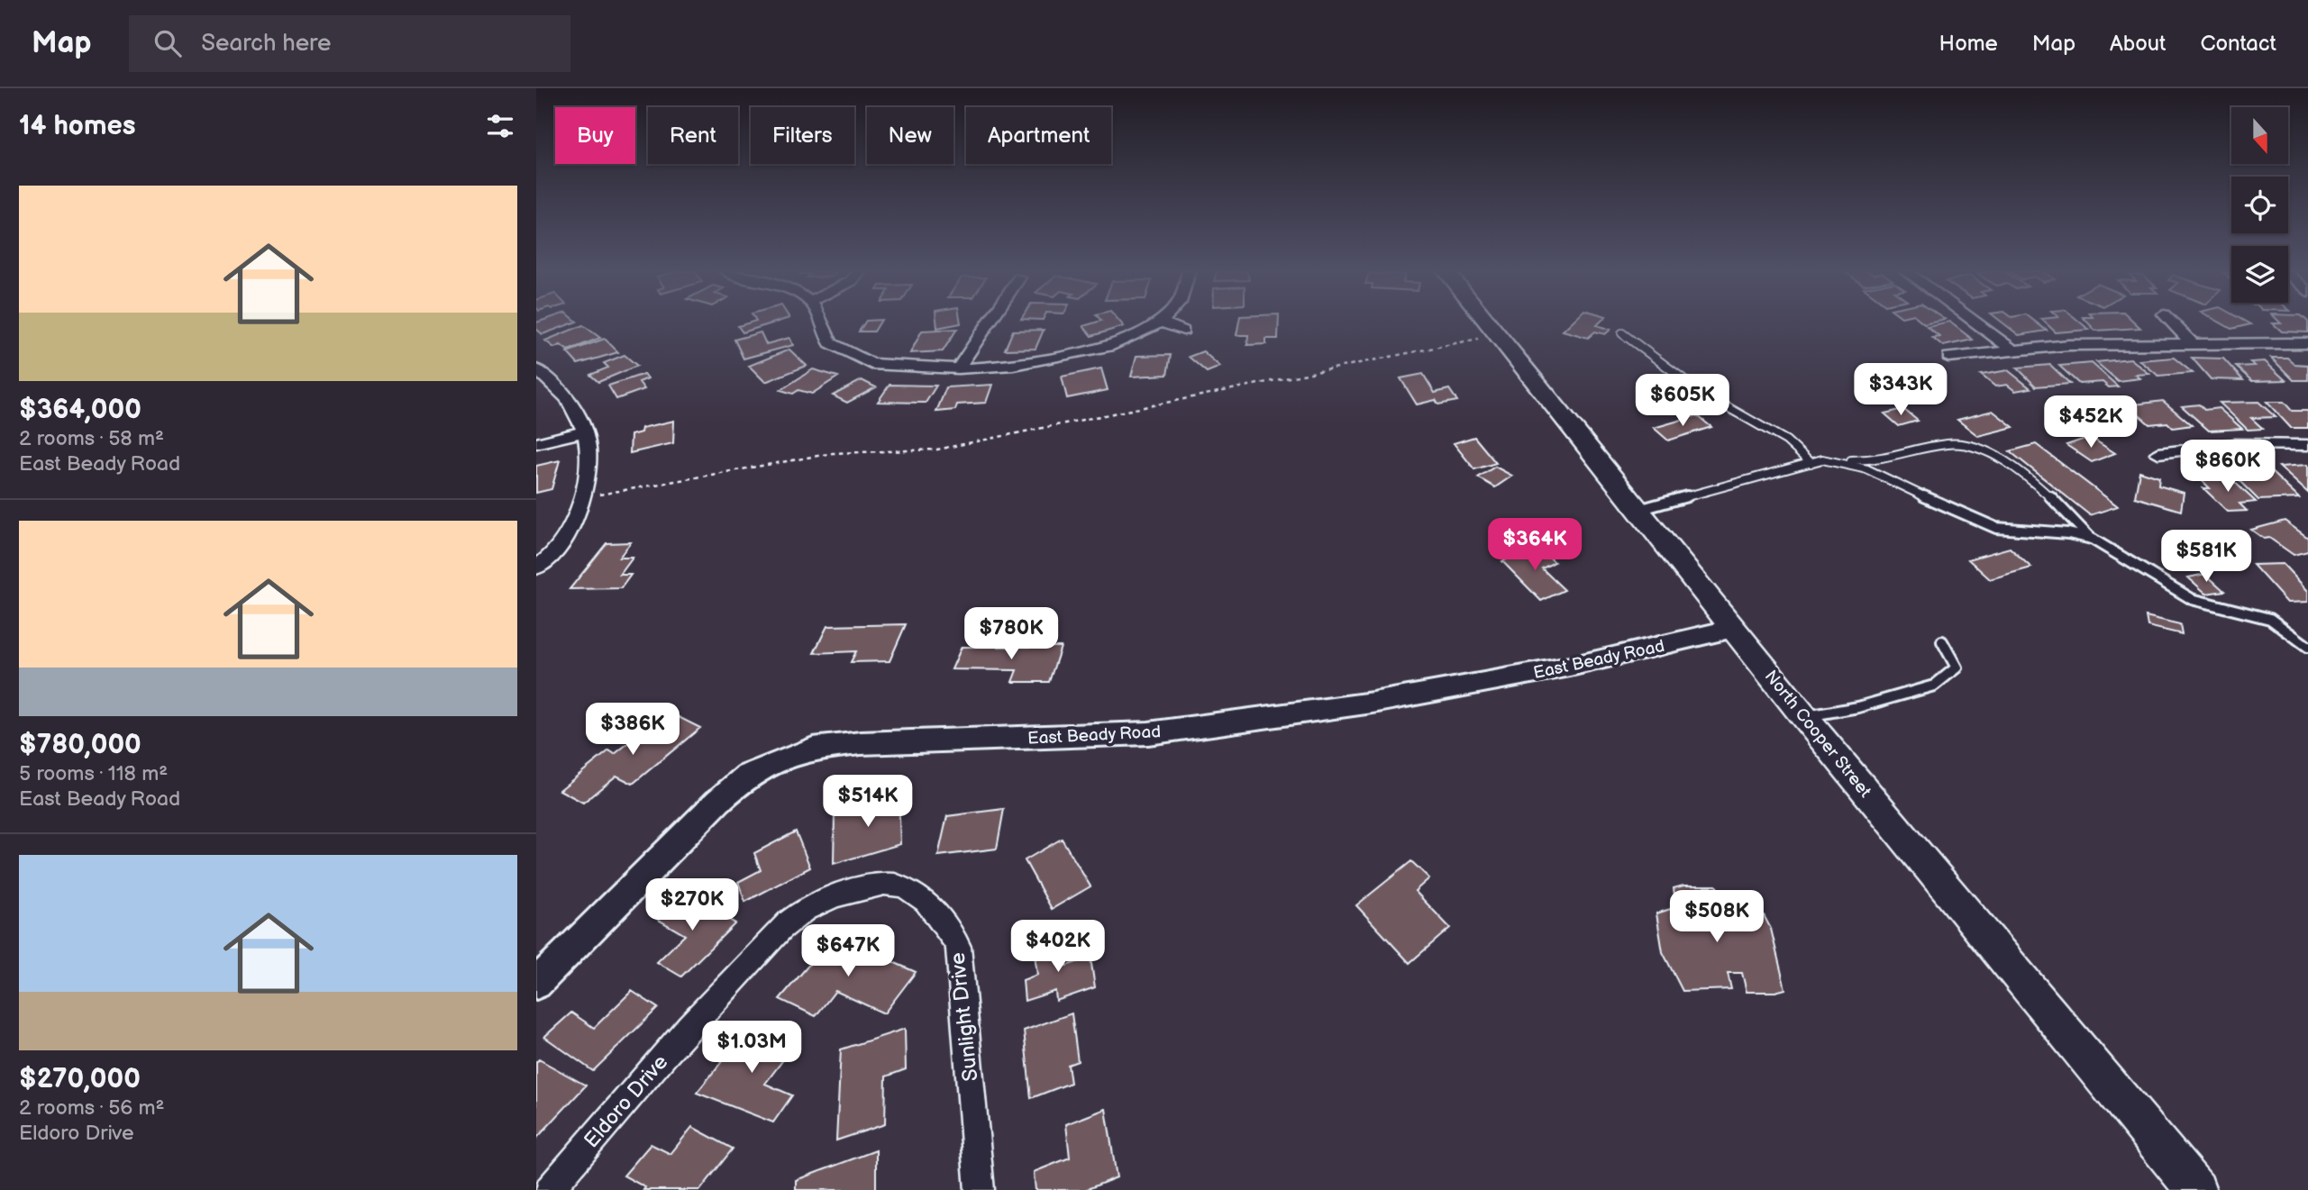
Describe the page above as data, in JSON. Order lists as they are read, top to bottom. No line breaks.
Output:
{"streets":{"main road":["North Cooper Street"],"street":["East Beady Road","Sunlight Drive","Eldoro Drive"]},"crossings":[["East Beady Road","North Cooper Street"],["Sunlight Drive","Eldoro Drive"]],"north":"bottom","page":{"header":"Map","search":"Search here","nav":["Home","Map","About","Contact"],"heading":"14 homes","chip":["Buy","Rent","Filters","New","Apartment"],"list":[{"name":"$364,000","note":"2 rooms · 58 m² · East Beady Road"},{"name":"$780,000","note":"5 rooms · 118 m² · East Beady Road"},{"name":"$270,000","note":"2 rooms · 56 m² · Eldoro Drive"}],"price":["$343K","$605K","$452K","$860K","$364K","$581K","$780K","$386K","$514K","$270K","$508K","$402K","$647K","$1.03M"]}}
